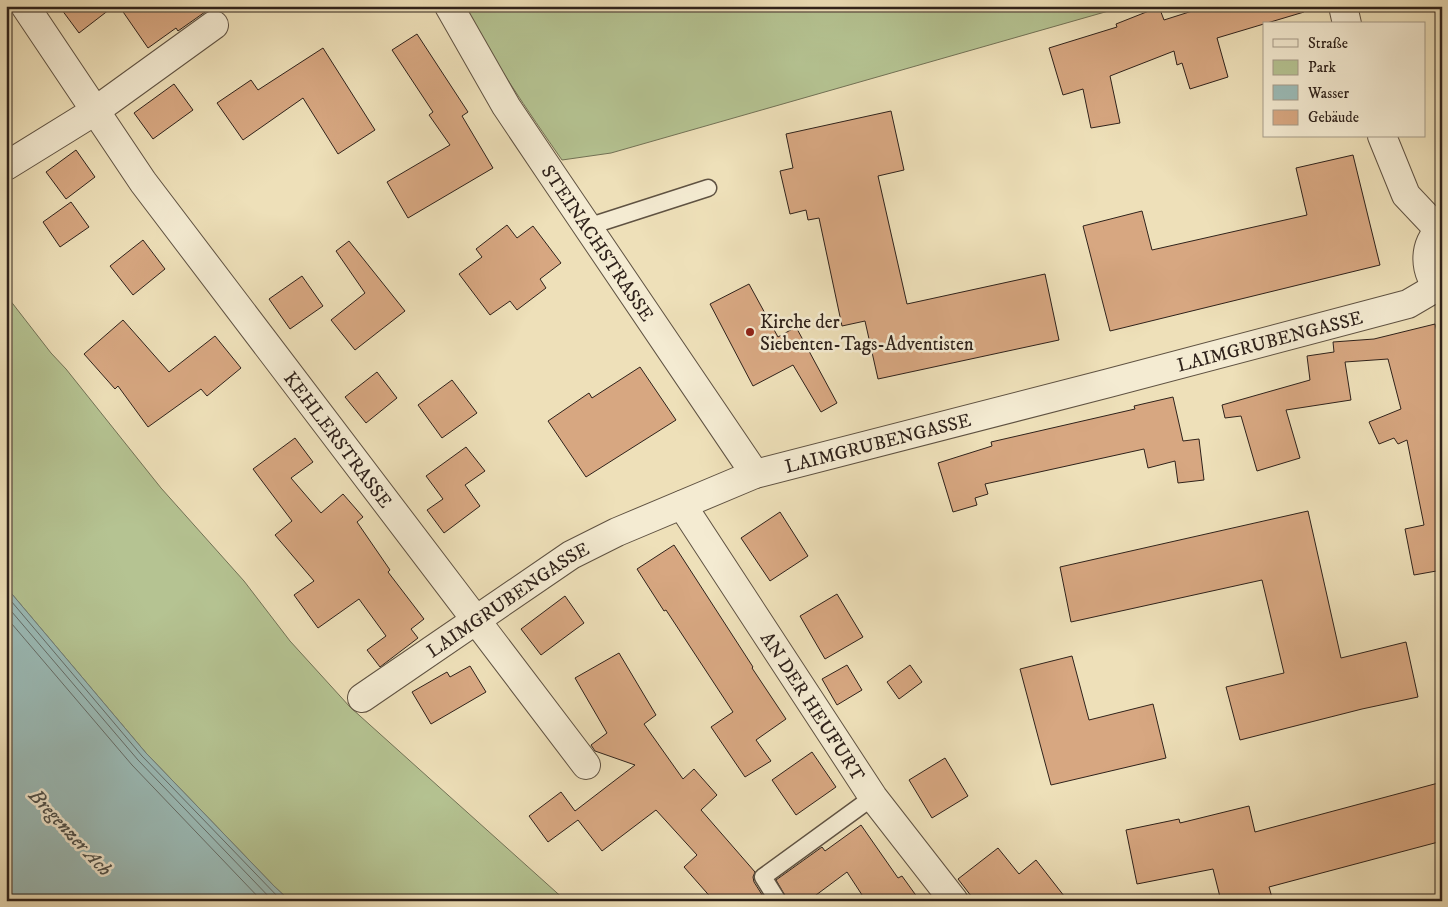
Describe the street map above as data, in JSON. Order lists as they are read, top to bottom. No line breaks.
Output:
{"streets":{"street":["STEINACHSTRASSE","LAIMGRUBENGASSE","KEHLERSTRASSE","AN DER HEUFURT"]},"crossings":[["STEINACHSTRASSE","LAIMGRUBENGASSE"],["LAIMGRUBENGASSE","KEHLERSTRASSE"],["LAIMGRUBENGASSE","AN DER HEUFURT"]],"water":["Bregenzer Ach"],"places":["Kirche der Siebenten-Tags-Adventisten"],"legend":["Straße","Park","Wasser","Gebäude"]}
